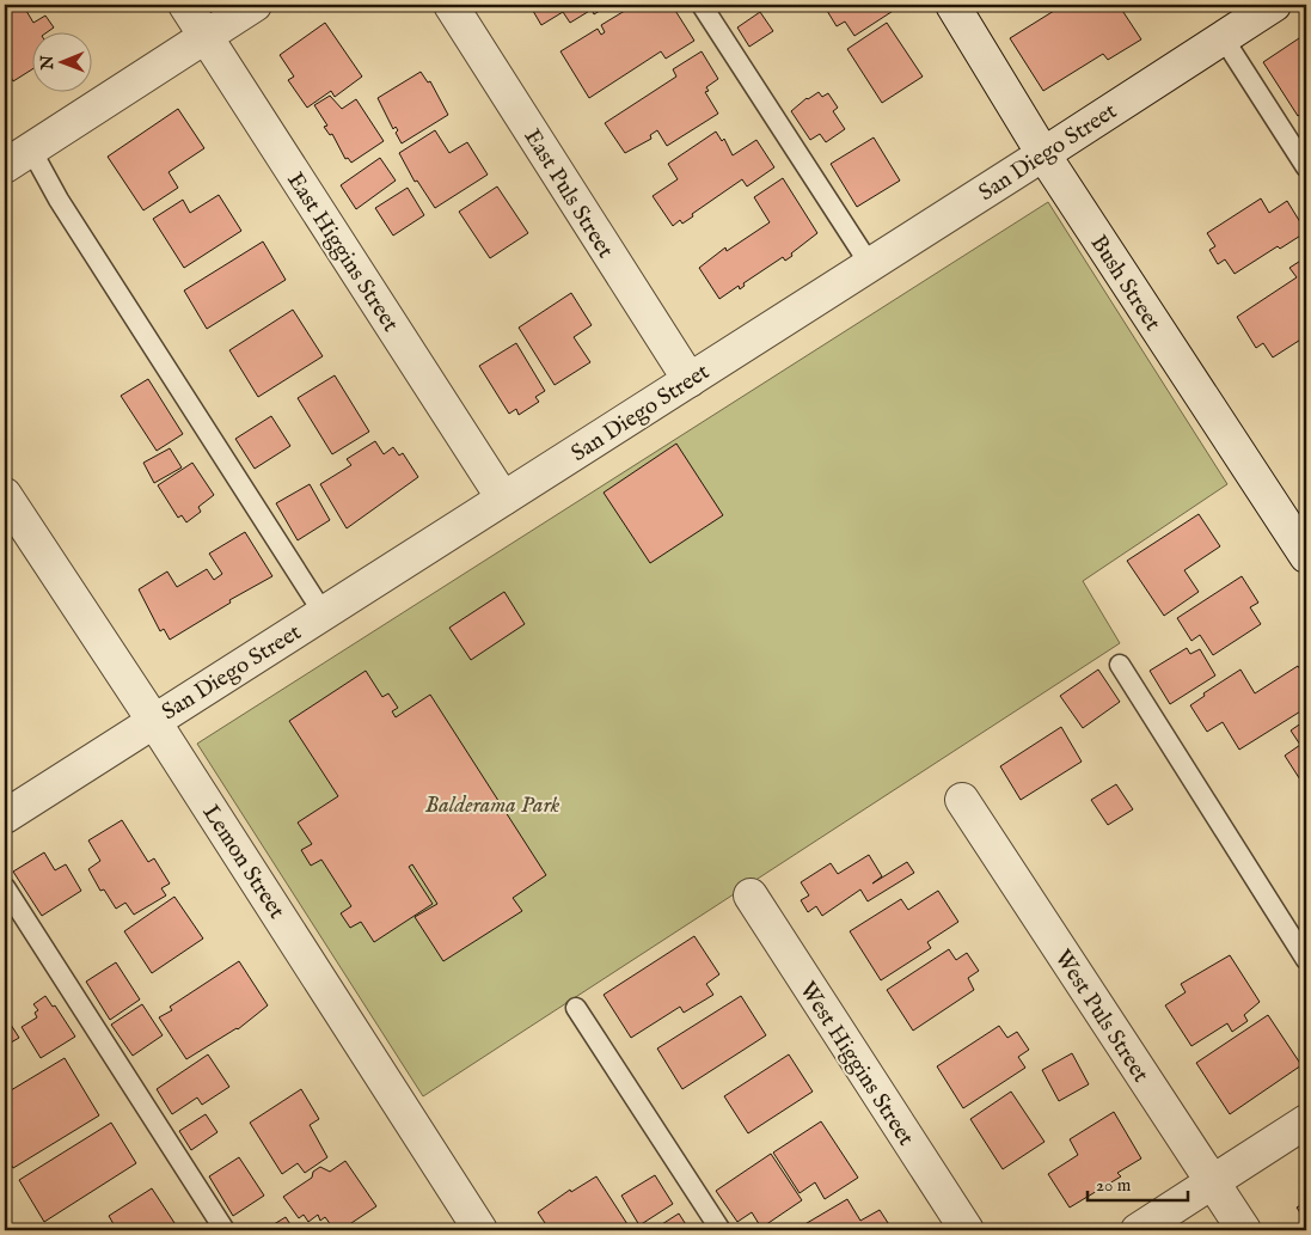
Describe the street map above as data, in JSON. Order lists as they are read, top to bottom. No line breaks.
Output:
{"streets":{"street":["San Diego Street","East Puls Street","East Higgins Street","Bush Street","Lemon Street","West Puls Street","West Higgins Street"]},"crossings":[["San Diego Street","East Puls Street"],["San Diego Street","East Higgins Street"],["San Diego Street","Bush Street"],["San Diego Street","Lemon Street"]],"parks":["Balderama Park"],"scale_bar":"20 m","north":"left"}
